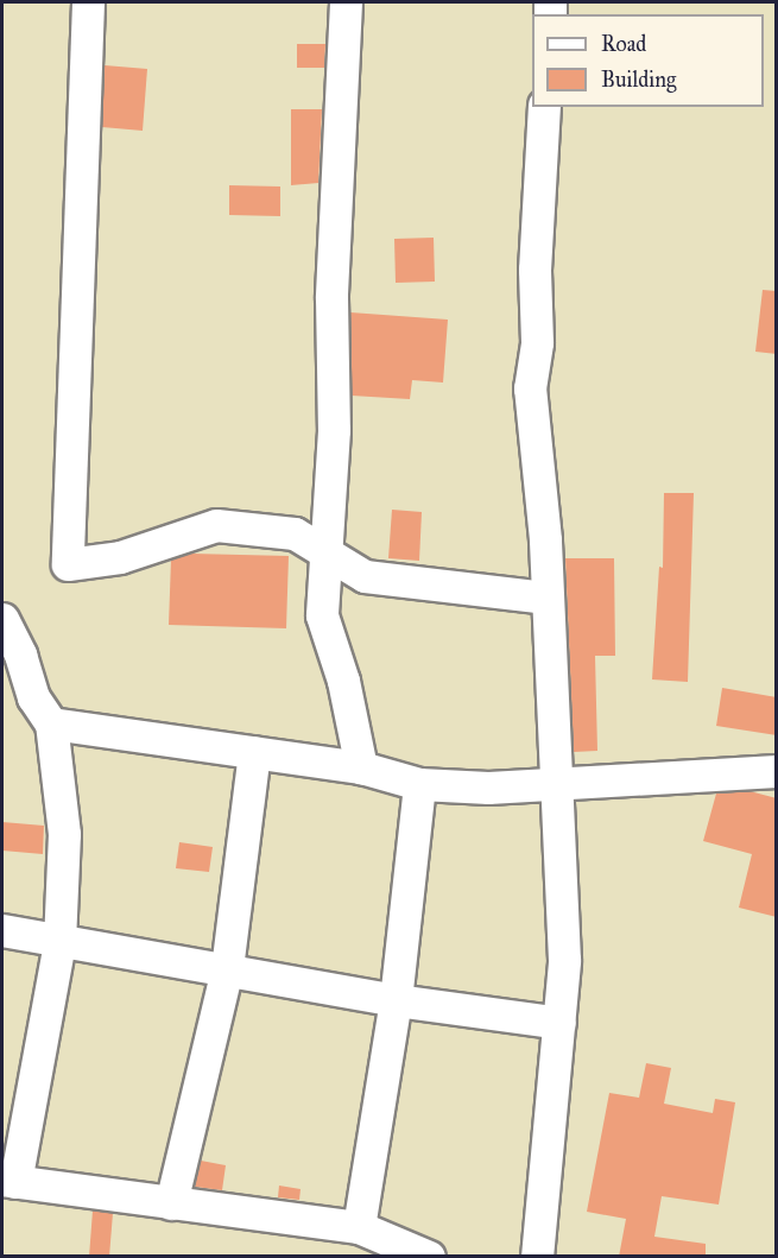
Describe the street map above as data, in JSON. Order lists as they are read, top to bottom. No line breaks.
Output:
{"legend":["Road","Building"]}
